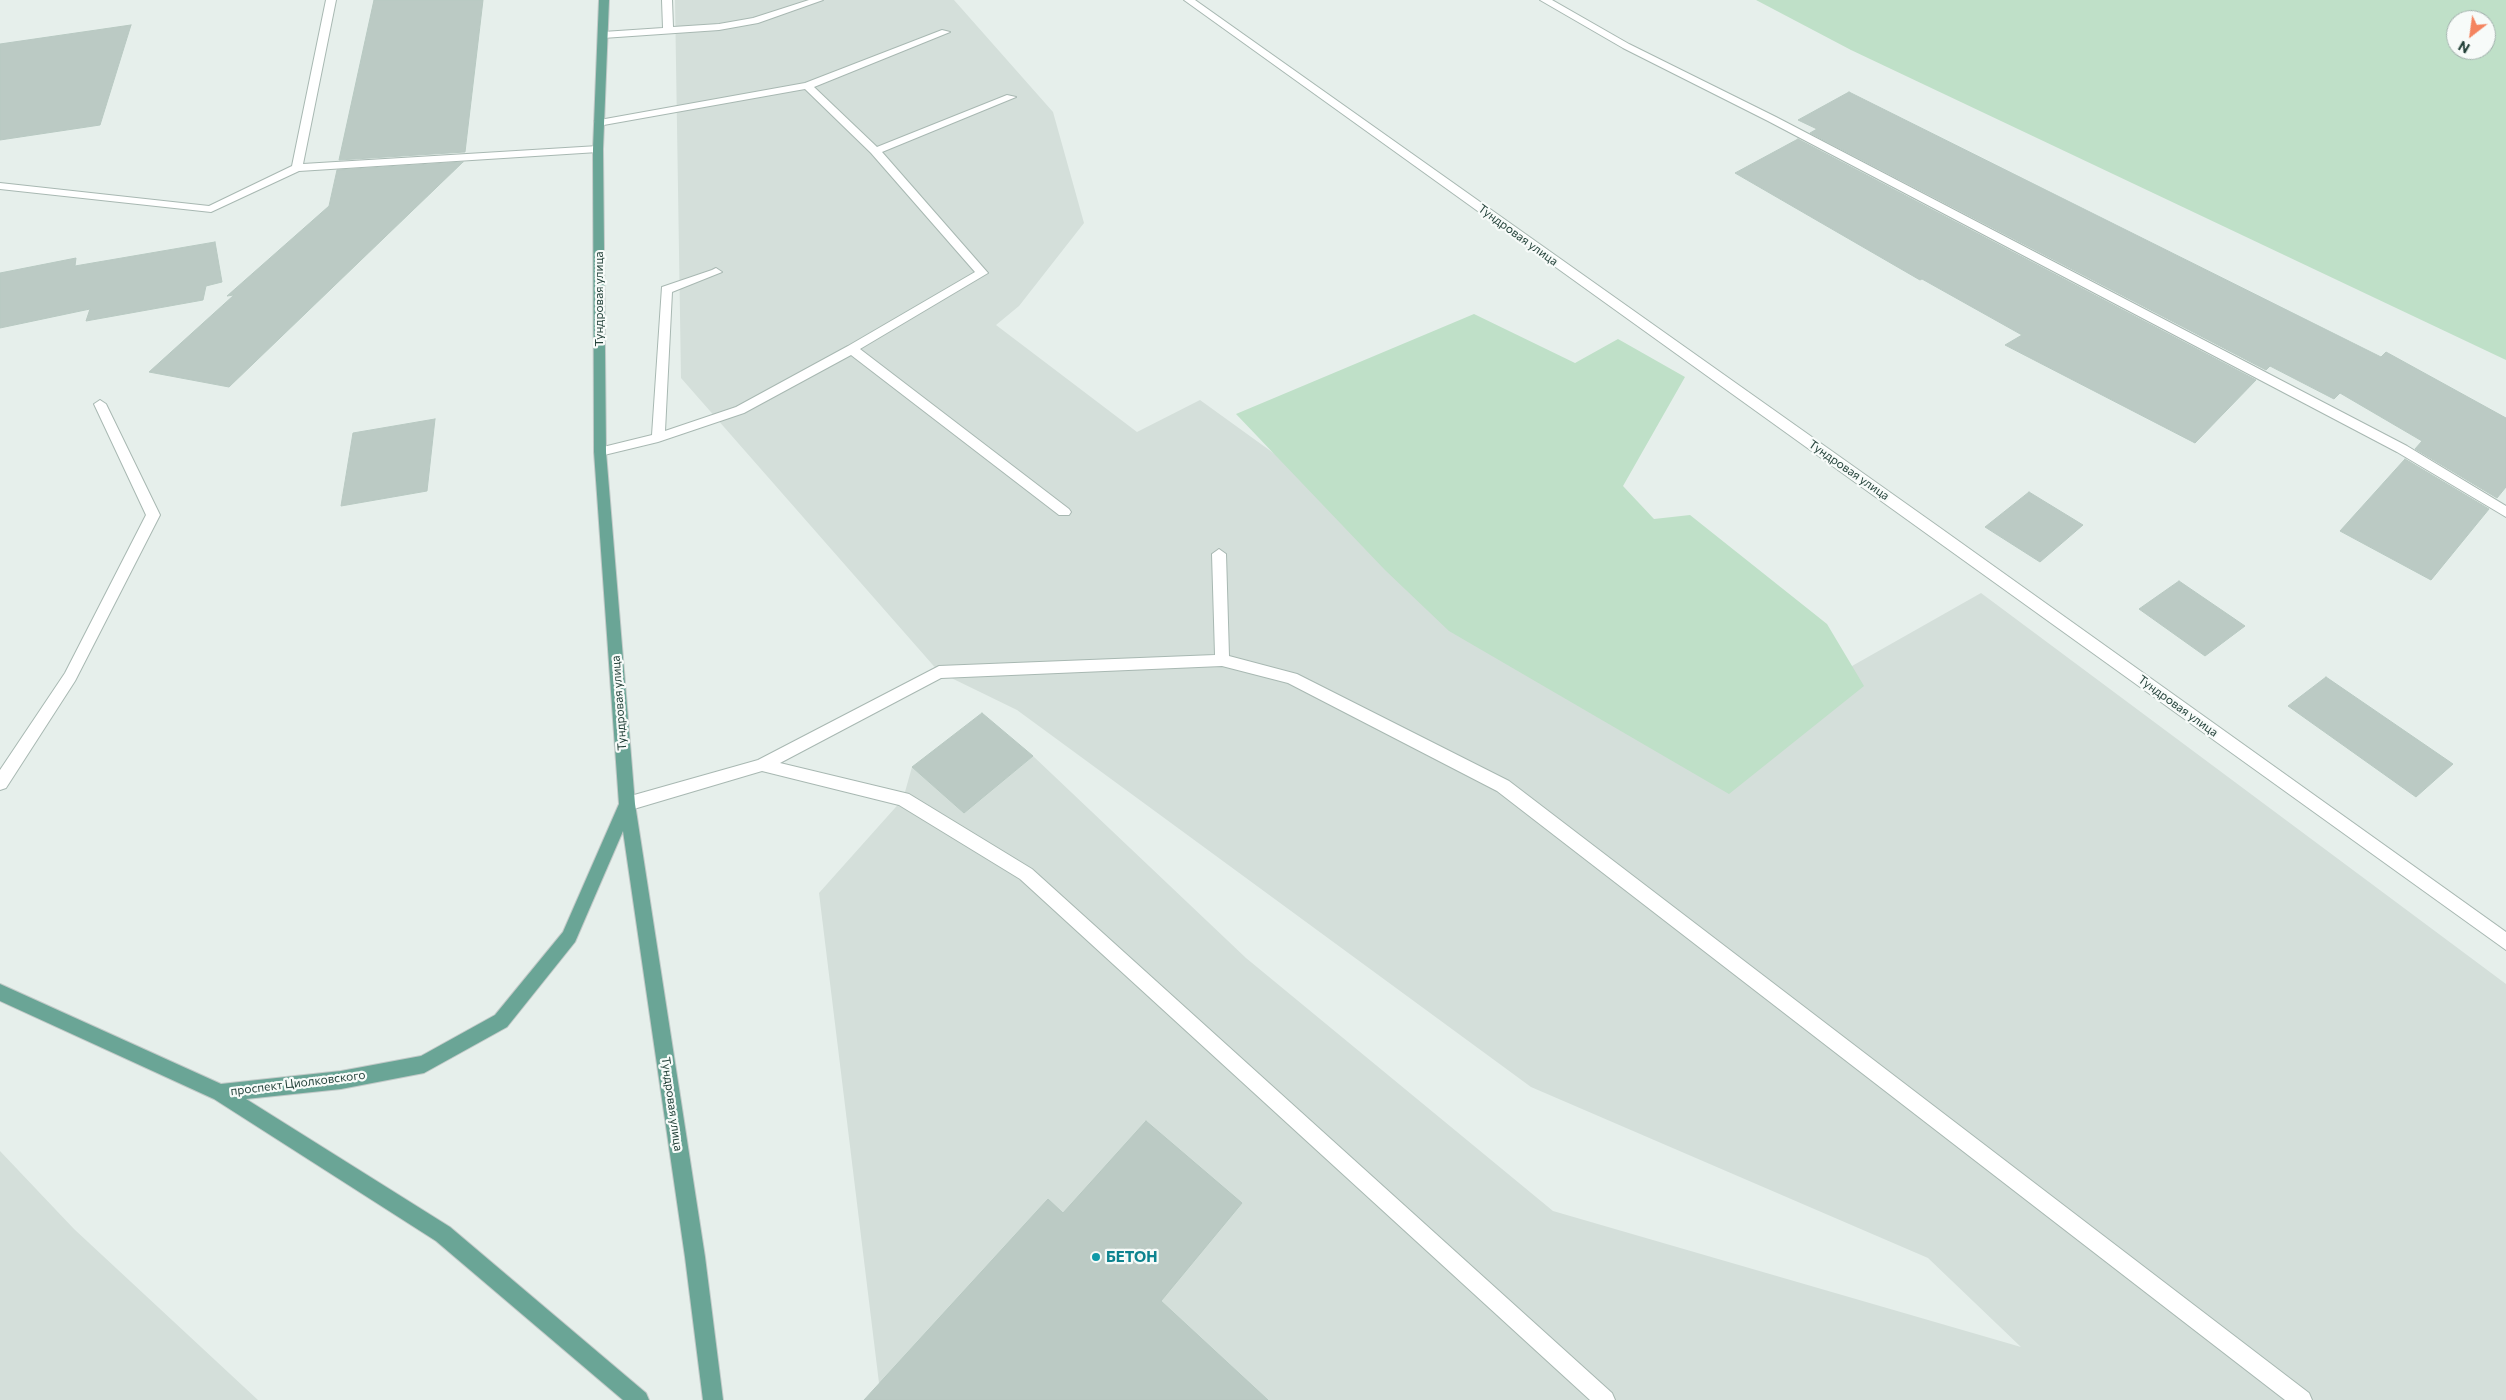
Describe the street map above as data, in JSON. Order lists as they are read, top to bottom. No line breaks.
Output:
{"streets":{"main road":["Тундровая улица","проспект Циолковского"]},"crossings":[["Тундровая улица","проспект Циолковского"]],"places":["БЕТОН"],"north":"bottom left"}
